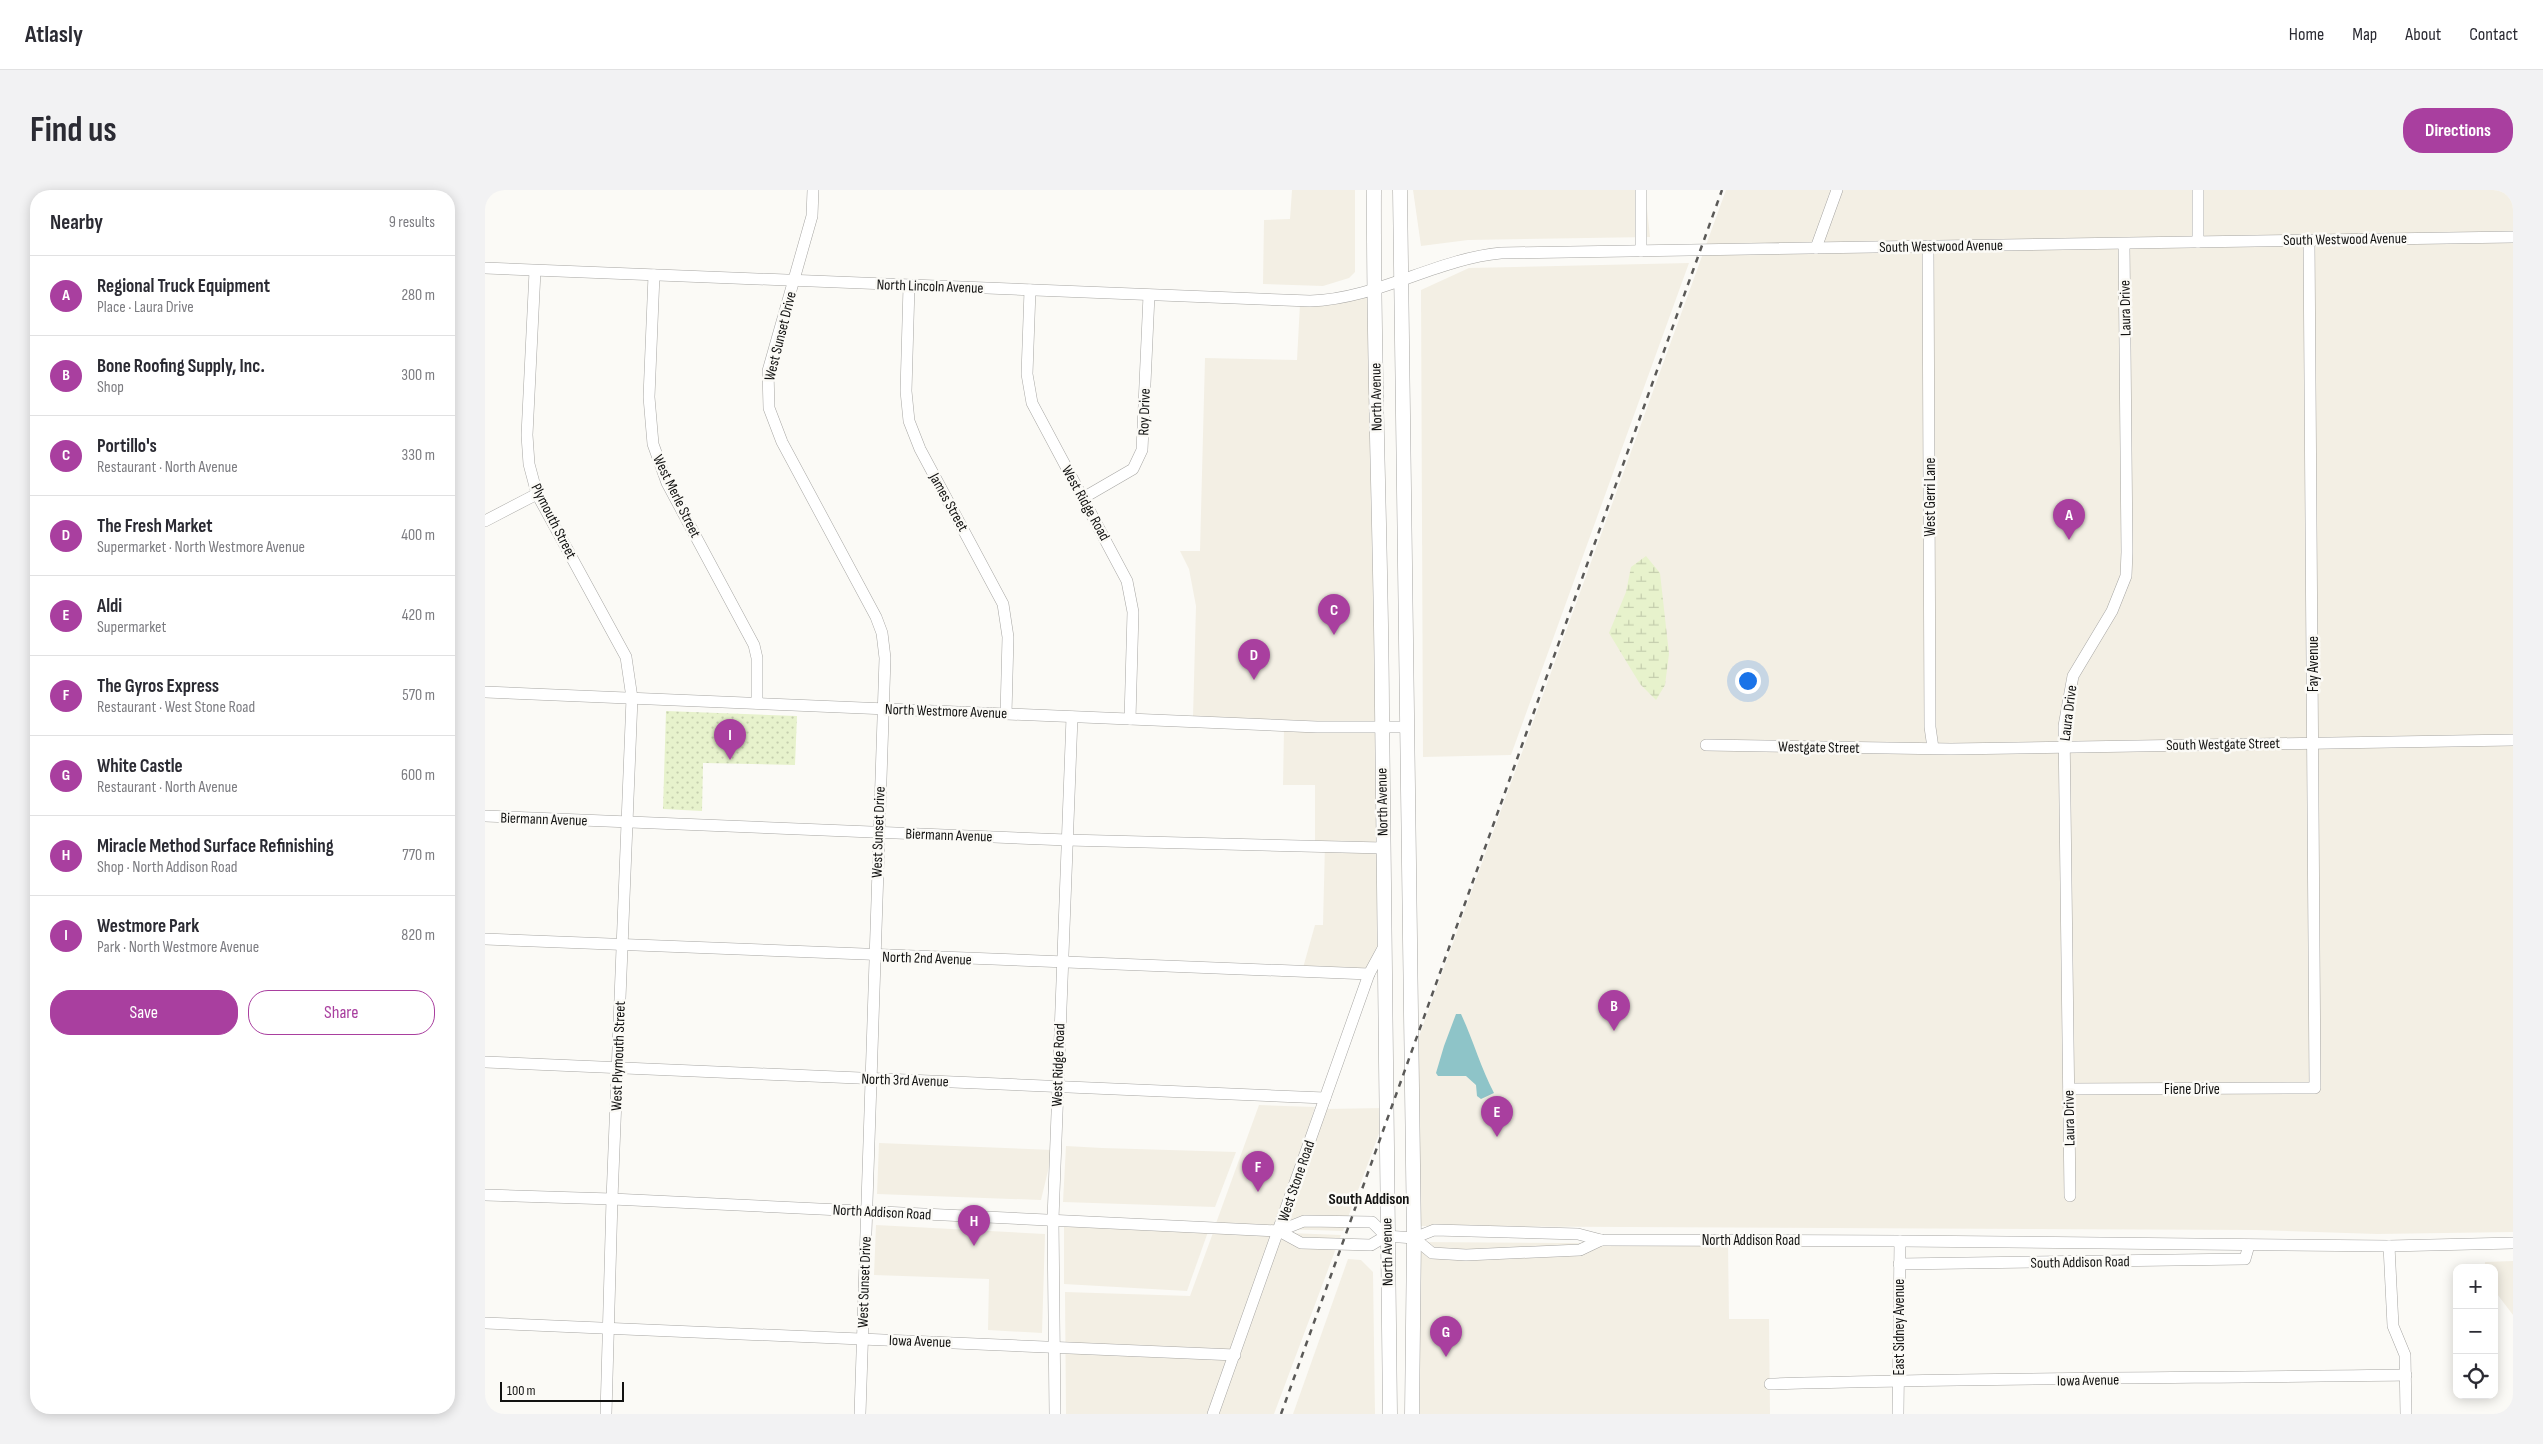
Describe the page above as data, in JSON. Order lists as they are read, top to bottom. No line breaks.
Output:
{"streets":{"main road":["North Avenue"],"street":["South Westwood Avenue","North Lincoln Avenue","Laura Drive","West Sunset Drive","Roy Drive","West Merle Street","West Gerri Lane","James Street","West Ridge Road","Plymouth Street","Fay Avenue","North Westmore Avenue","South Westgate Street","Westgate Street","Biermann Avenue","North 2nd Avenue","West Plymouth Street","North 3rd Avenue","Fiene Drive","West Stone Road","North Addison Road","South Addison Road","East Sidney Avenue","Iowa Avenue"]},"crossings":[["South Westwood Avenue","North Lincoln Avenue"],["South Westwood Avenue","Laura Drive"],["South Westwood Avenue","North Avenue"],["South Westwood Avenue","West Gerri Lane"],["South Westwood Avenue","Fay Avenue"],["North Lincoln Avenue","West Sunset Drive"],["North Lincoln Avenue","North Avenue"],["North Lincoln Avenue","Roy Drive"],["North Lincoln Avenue","West Merle Street"],["North Lincoln Avenue","James Street"],["North Lincoln Avenue","West Ridge Road"],["North Lincoln Avenue","Plymouth Street"],["Laura Drive","South Westgate Street"],["Laura Drive","Fiene Drive"],["West Sunset Drive","North Westmore Avenue"],["West Sunset Drive","Biermann Avenue"],["West Sunset Drive","North 2nd Avenue"],["West Sunset Drive","North 3rd Avenue"],["West Sunset Drive","North Addison Road"],["West Sunset Drive","Iowa Avenue"],["North Avenue","North Westmore Avenue"],["North Avenue","Biermann Avenue"],["North Avenue","West Stone Road"],["North Avenue","North Addison Road"],["Roy Drive","West Ridge Road"],["West Merle Street","North Westmore Avenue"],["West Gerri Lane","South Westgate Street"],["West Gerri Lane","Westgate Street"],["James Street","North Westmore Avenue"],["West Ridge Road","North Westmore Avenue"],["West Ridge Road","Biermann Avenue"],["West Ridge Road","North 2nd Avenue"],["West Ridge Road","North 3rd Avenue"],["West Ridge Road","North Addison Road"],["West Ridge Road","Iowa Avenue"],["Plymouth Street","North Westmore Avenue"],["Plymouth Street","West Plymouth Street"],["Fay Avenue","South Westgate Street"],["Fay Avenue","Fiene Drive"],["North Westmore Avenue","West Plymouth Street"],["South Westgate Street","Westgate Street"],["Biermann Avenue","West Plymouth Street"],["North 2nd Avenue","West Plymouth Street"],["North 2nd Avenue","West Stone Road"],["West Plymouth Street","North 3rd Avenue"],["West Plymouth Street","North Addison Road"],["West Plymouth Street","Iowa Avenue"],["North 3rd Avenue","West Stone Road"],["West Stone Road","North Addison Road"],["West Stone Road","Iowa Avenue"],["North Addison Road","South Addison Road"],["North Addison Road","East Sidney Avenue"],["South Addison Road","East Sidney Avenue"],["East Sidney Avenue","Iowa Avenue"]],"districts":["South Addison"],"scale_bar":"100 m","page":{"header":"Atlasly","nav":["Home","Map","About","Contact"],"buttons":["Directions",["Save","Share"]],"title":"Find us","heading":["Nearby","9 results"],"list":[{"mark":"A","name":"Regional Truck Equipment","note":"Place · Laura Drive","value":"280 m"},{"mark":"B","name":"Bone Roofing Supply, Inc.","note":"Shop","value":"300 m"},{"mark":"C","name":"Portillo's","note":"Restaurant · North Avenue","value":"330 m"},{"mark":"D","name":"The Fresh Market","note":"Supermarket · North Westmore Avenue","value":"400 m"},{"mark":"E","name":"Aldi","note":"Supermarket","value":"420 m"},{"mark":"F","name":"The Gyros Express","note":"Restaurant · West Stone Road","value":"570 m"},{"mark":"G","name":"White Castle","note":"Restaurant · North Avenue","value":"600 m"},{"mark":"H","name":"Miracle Method Surface Refinishing","note":"Shop · North Addison Road","value":"770 m"},{"mark":"I","name":"Westmore Park","note":"Park · North Westmore Avenue","value":"820 m"}],"pins":["A","C","D","I","B","E","F","H","G"],"map_buttons":["+","−"],"scale":"100 m"}}
